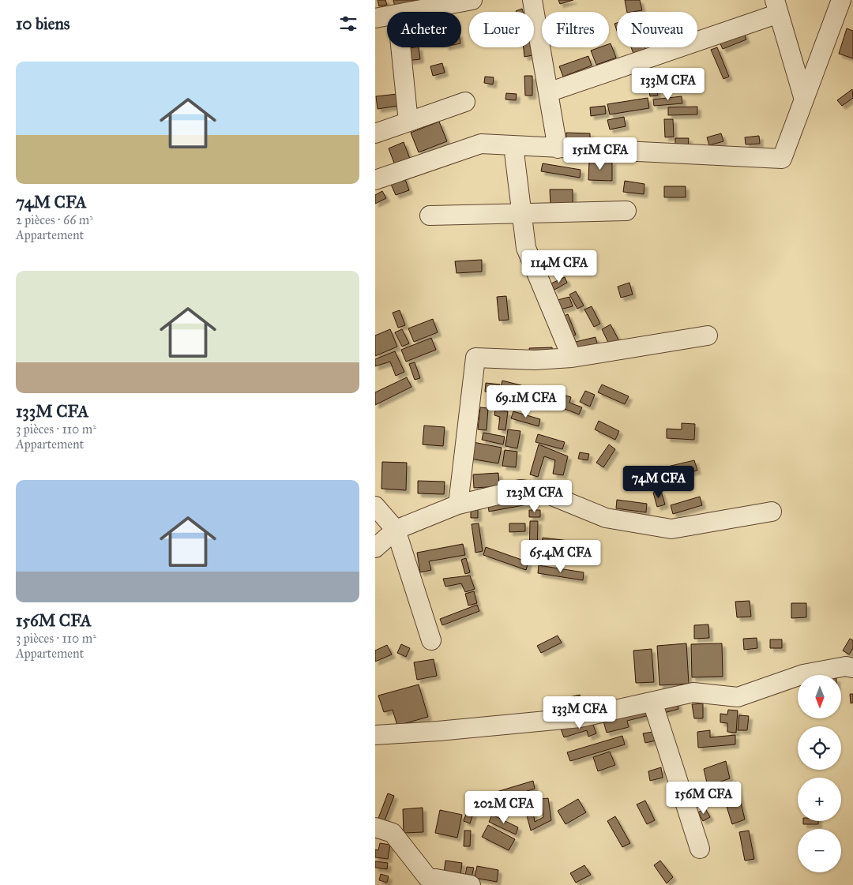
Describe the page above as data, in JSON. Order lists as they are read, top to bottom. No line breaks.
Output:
{"north":"bottom","page":{"heading":"10 biens","chip":["Acheter","Louer","Filtres","Nouveau"],"list":[{"name":"74M CFA","note":"2 pièces · 66 m² · Appartement"},{"name":"133M CFA","note":"3 pièces · 110 m² · Appartement"},{"name":"156M CFA","note":"3 pièces · 110 m² · Appartement"}],"price":["133M CFA","151M CFA","114M CFA","69.1M CFA","74M CFA","123M CFA","65.4M CFA","133M CFA","156M CFA","202M CFA"],"map_buttons":["+","−"]}}
